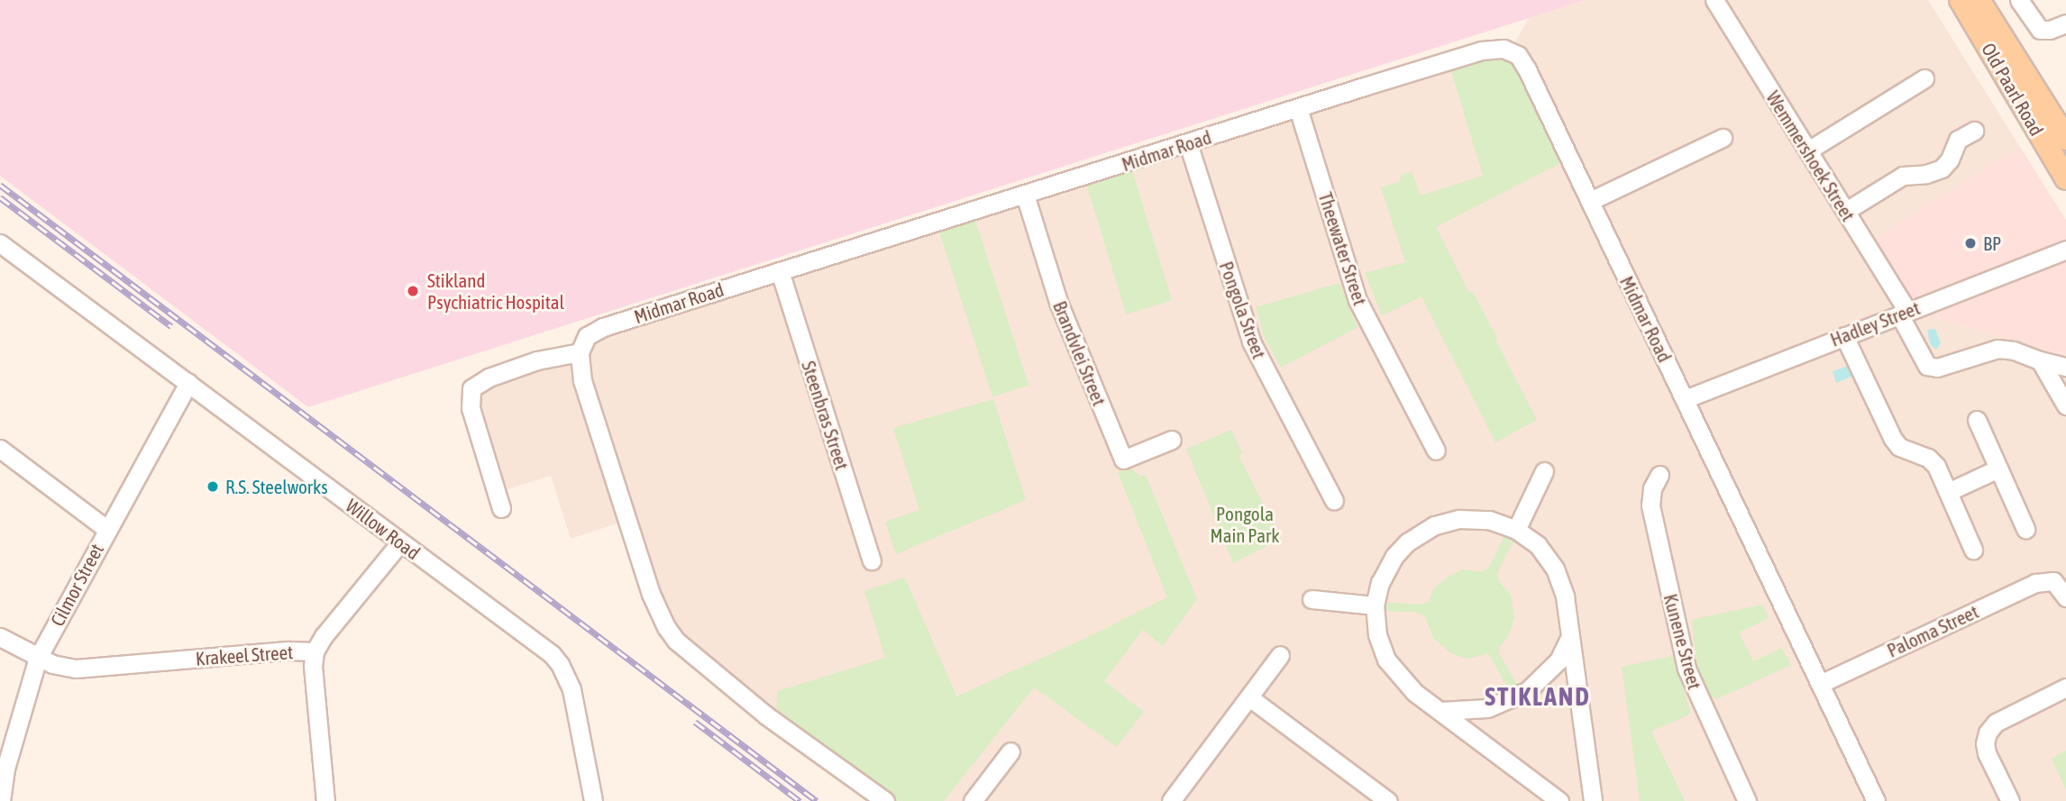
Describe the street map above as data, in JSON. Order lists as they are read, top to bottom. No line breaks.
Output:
{"streets":{"main road":["Old Paarl Road"],"street":["Midmar Road","Wemmershoek Street","Theewater Street","Pongola Street","Hadley Street","Brandvlei Street","Steenbras Street","Willow Road","Cilmor Street","Paloma Street","Kunene Street","Krakeel Street"]},"crossings":[["Midmar Road","Theewater Street"],["Midmar Road","Pongola Street"],["Midmar Road","Hadley Street"],["Midmar Road","Brandvlei Street"],["Midmar Road","Steenbras Street"],["Midmar Road","Paloma Street"],["Wemmershoek Street","Hadley Street"],["Willow Road","Cilmor Street"],["Willow Road","Krakeel Street"],["Cilmor Street","Krakeel Street"]],"districts":["STIKLAND"],"parks":["Pongola Main Park"],"places":["BP","Stikland Psychiatric Hospital","R.S. Steelworks"]}
